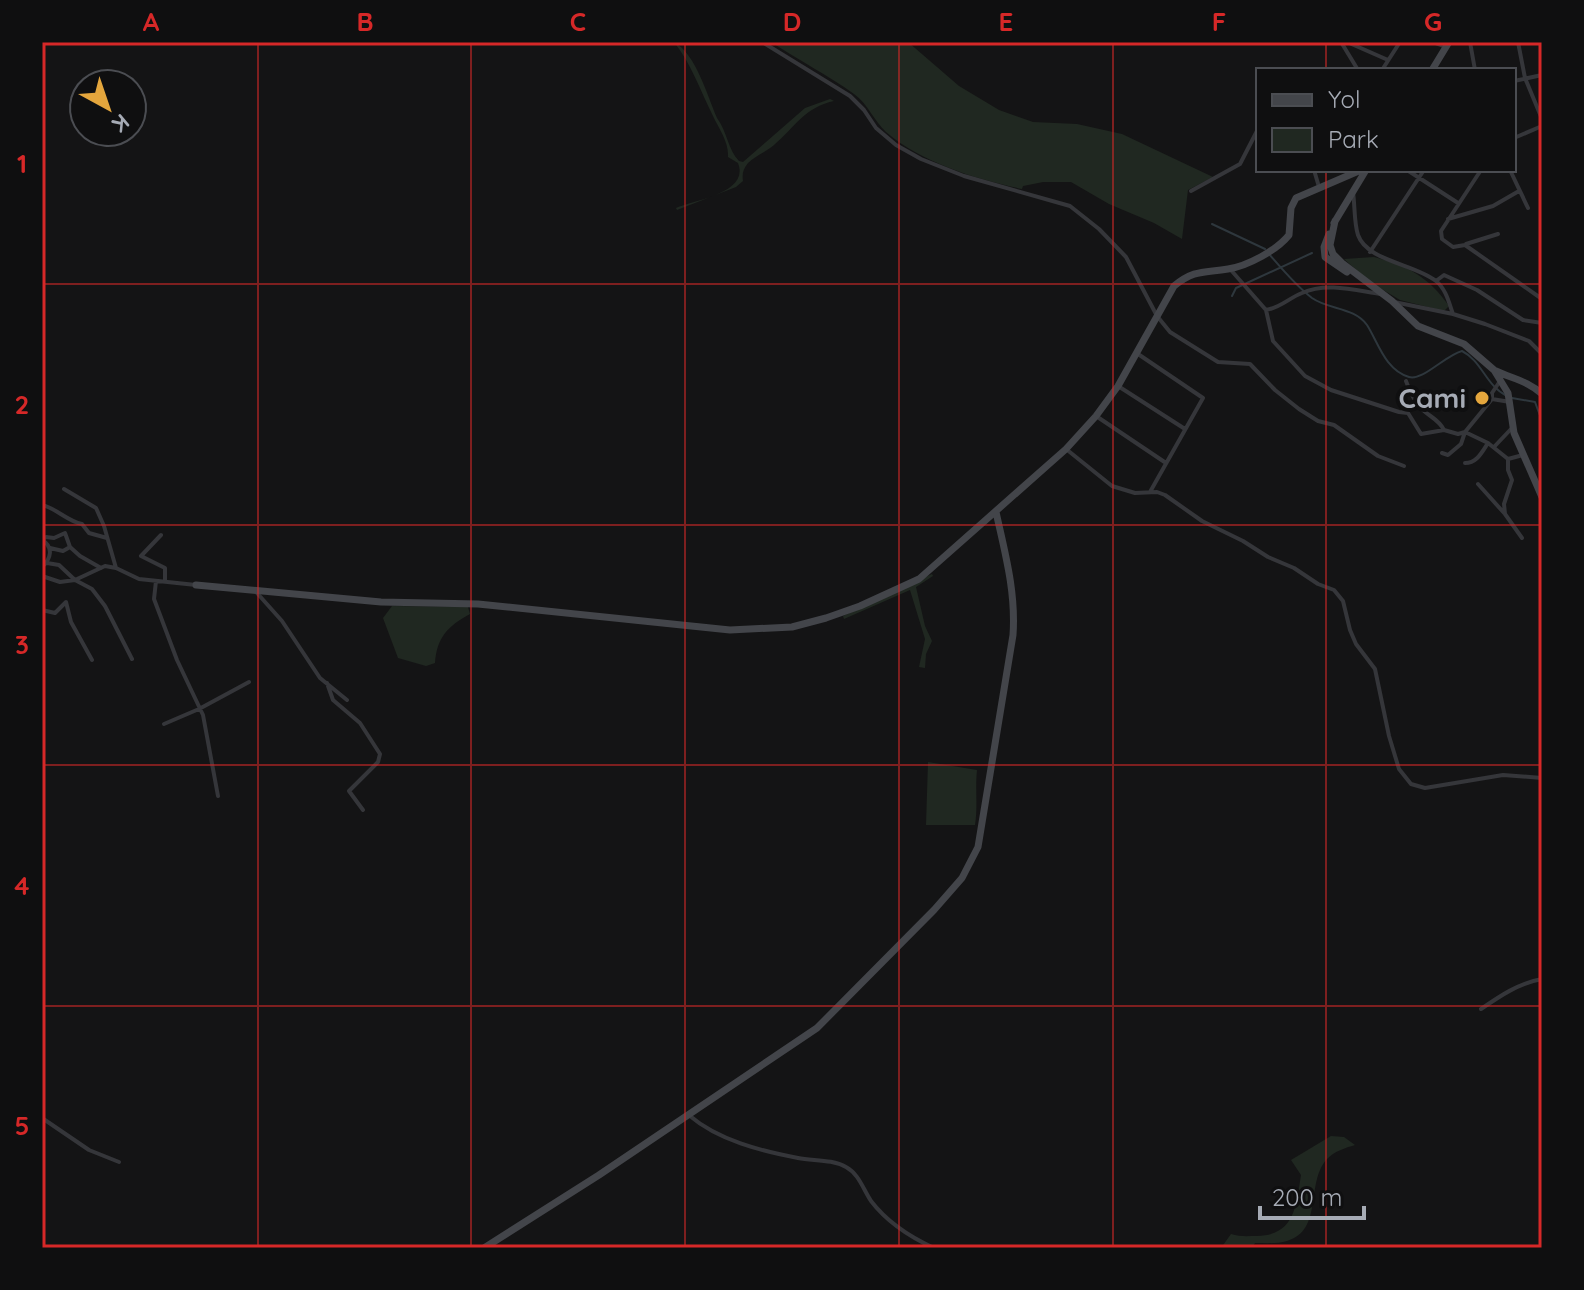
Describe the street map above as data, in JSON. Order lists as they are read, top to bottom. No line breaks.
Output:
{"places":["Cami"],"legend":["Yol","Park"],"scale_bar":"200 m","north":"bottom right","grid":{"columns":["A","B","C","D","E","F","G"],"rows":["1","2","3","4","5"]}}
